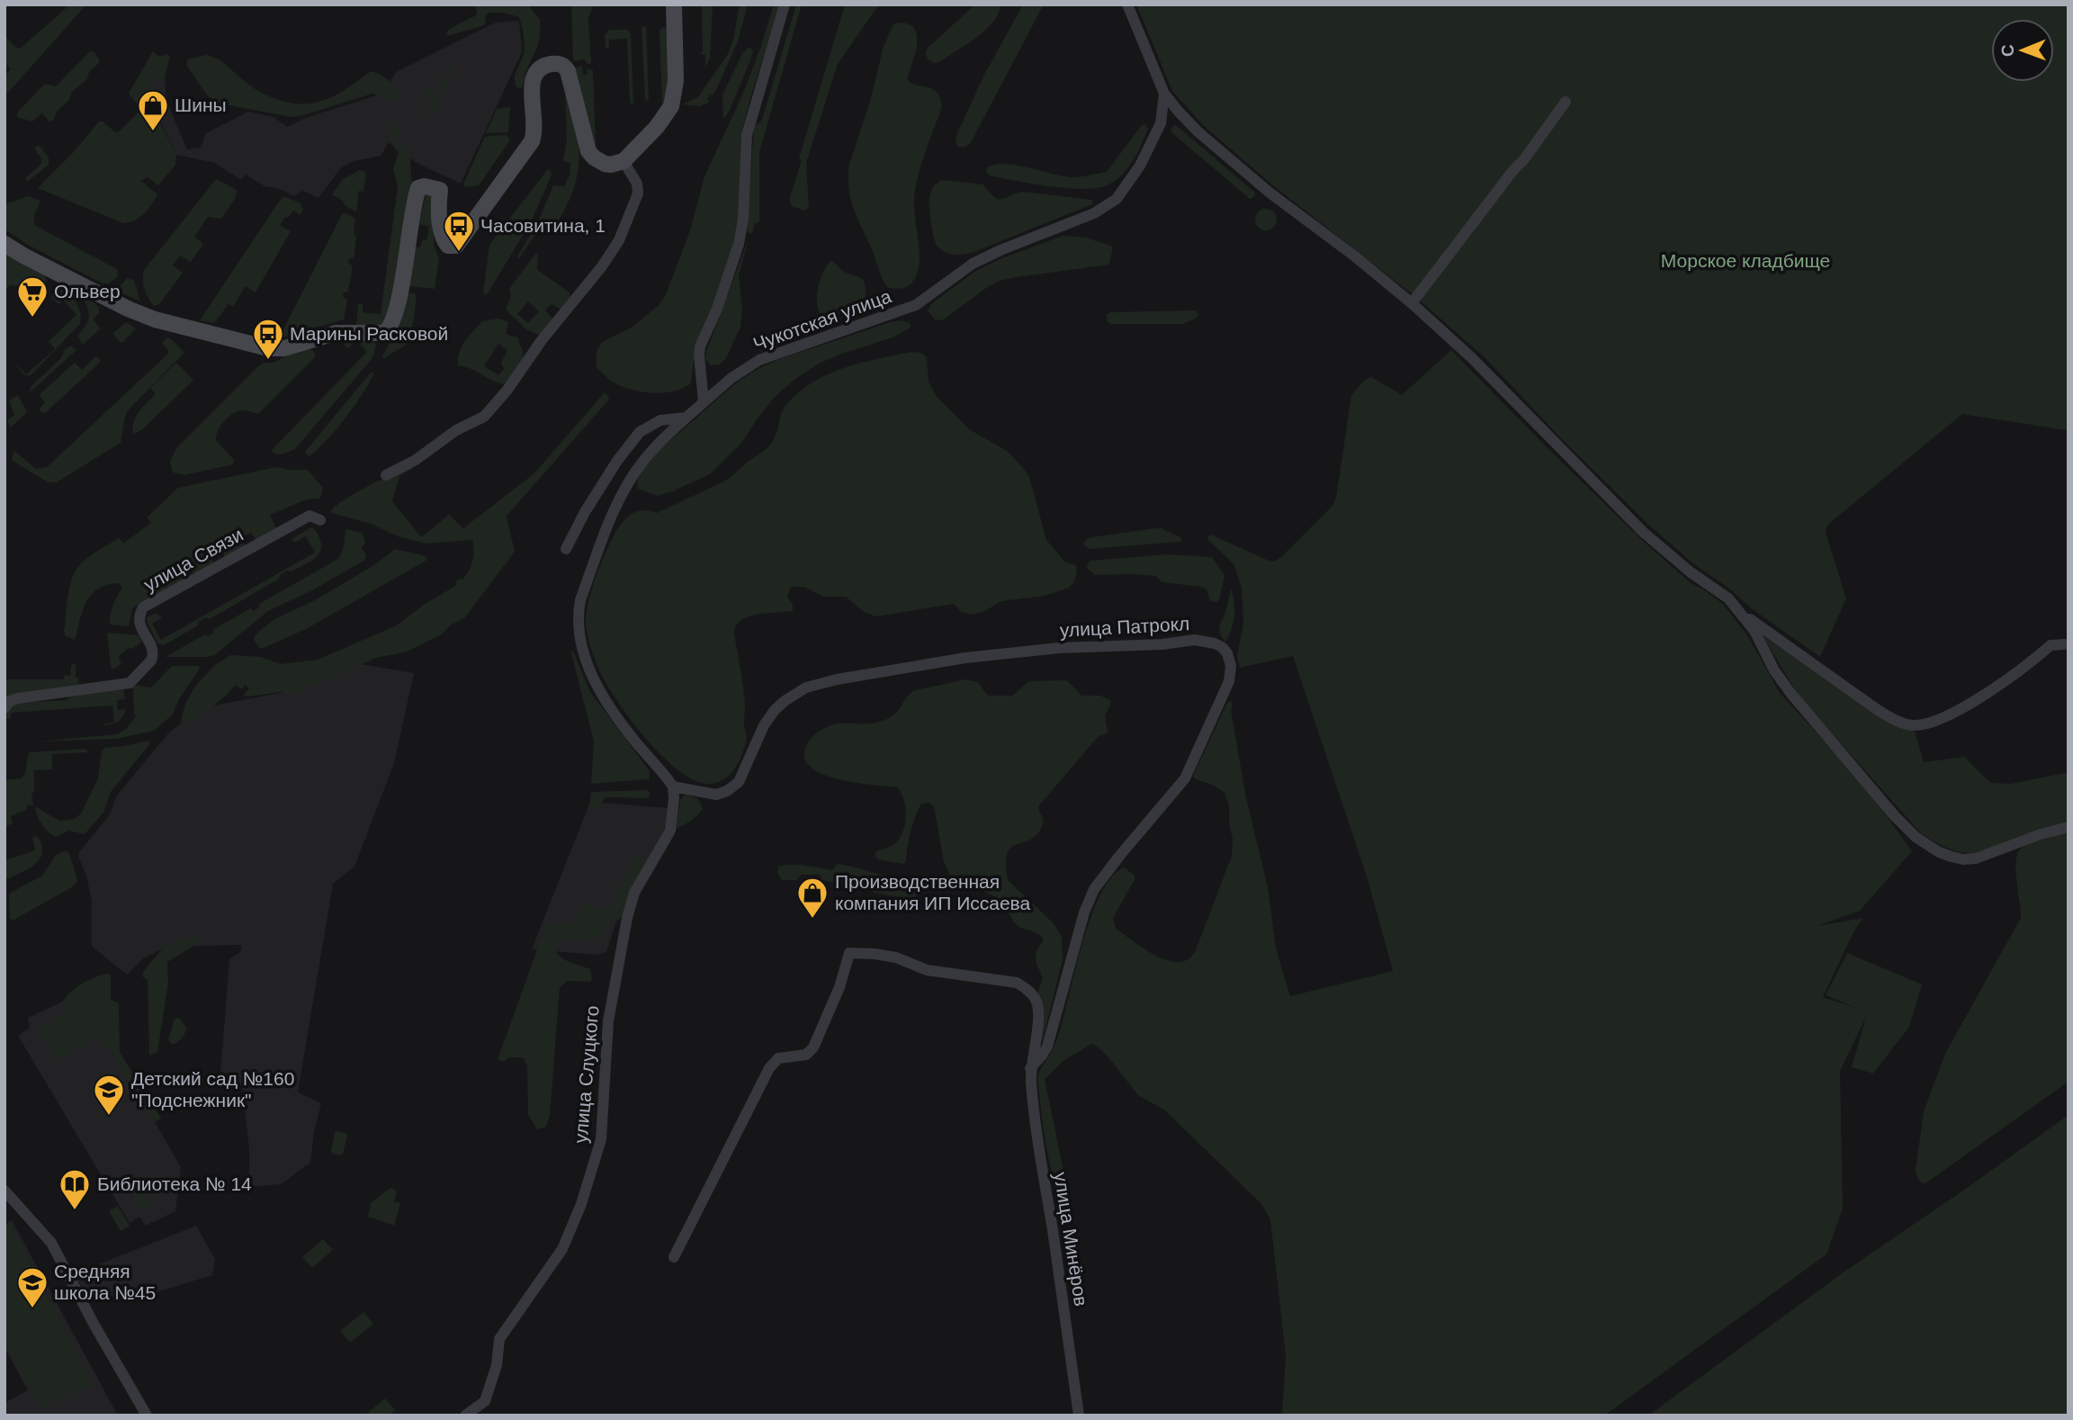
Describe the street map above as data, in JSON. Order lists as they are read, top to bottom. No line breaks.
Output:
{"streets":{"street":["Чукотская улица","улица Связи","улица Патрокл","улица Слуцкого","улица Минёров"]},"crossings":[["Чукотская улица","улица Патрокл"],["Чукотская улица","улица Слуцкого"],["улица Патрокл","улица Слуцкого"],["улица Патрокл","улица Минёров"]],"parks":["Морское кладбище"],"places":{"shop":["Шины","Производственная компания ИП Иссаева"],"bus stop":["Часовитина, 1","Марины Расковой"],"supermarket":["Ольвер"],"school or university":["Детский сад №160 \"Подснежник\"","Средняя школа №45"],"library":["Библиотека № 14"]},"north":"left"}
